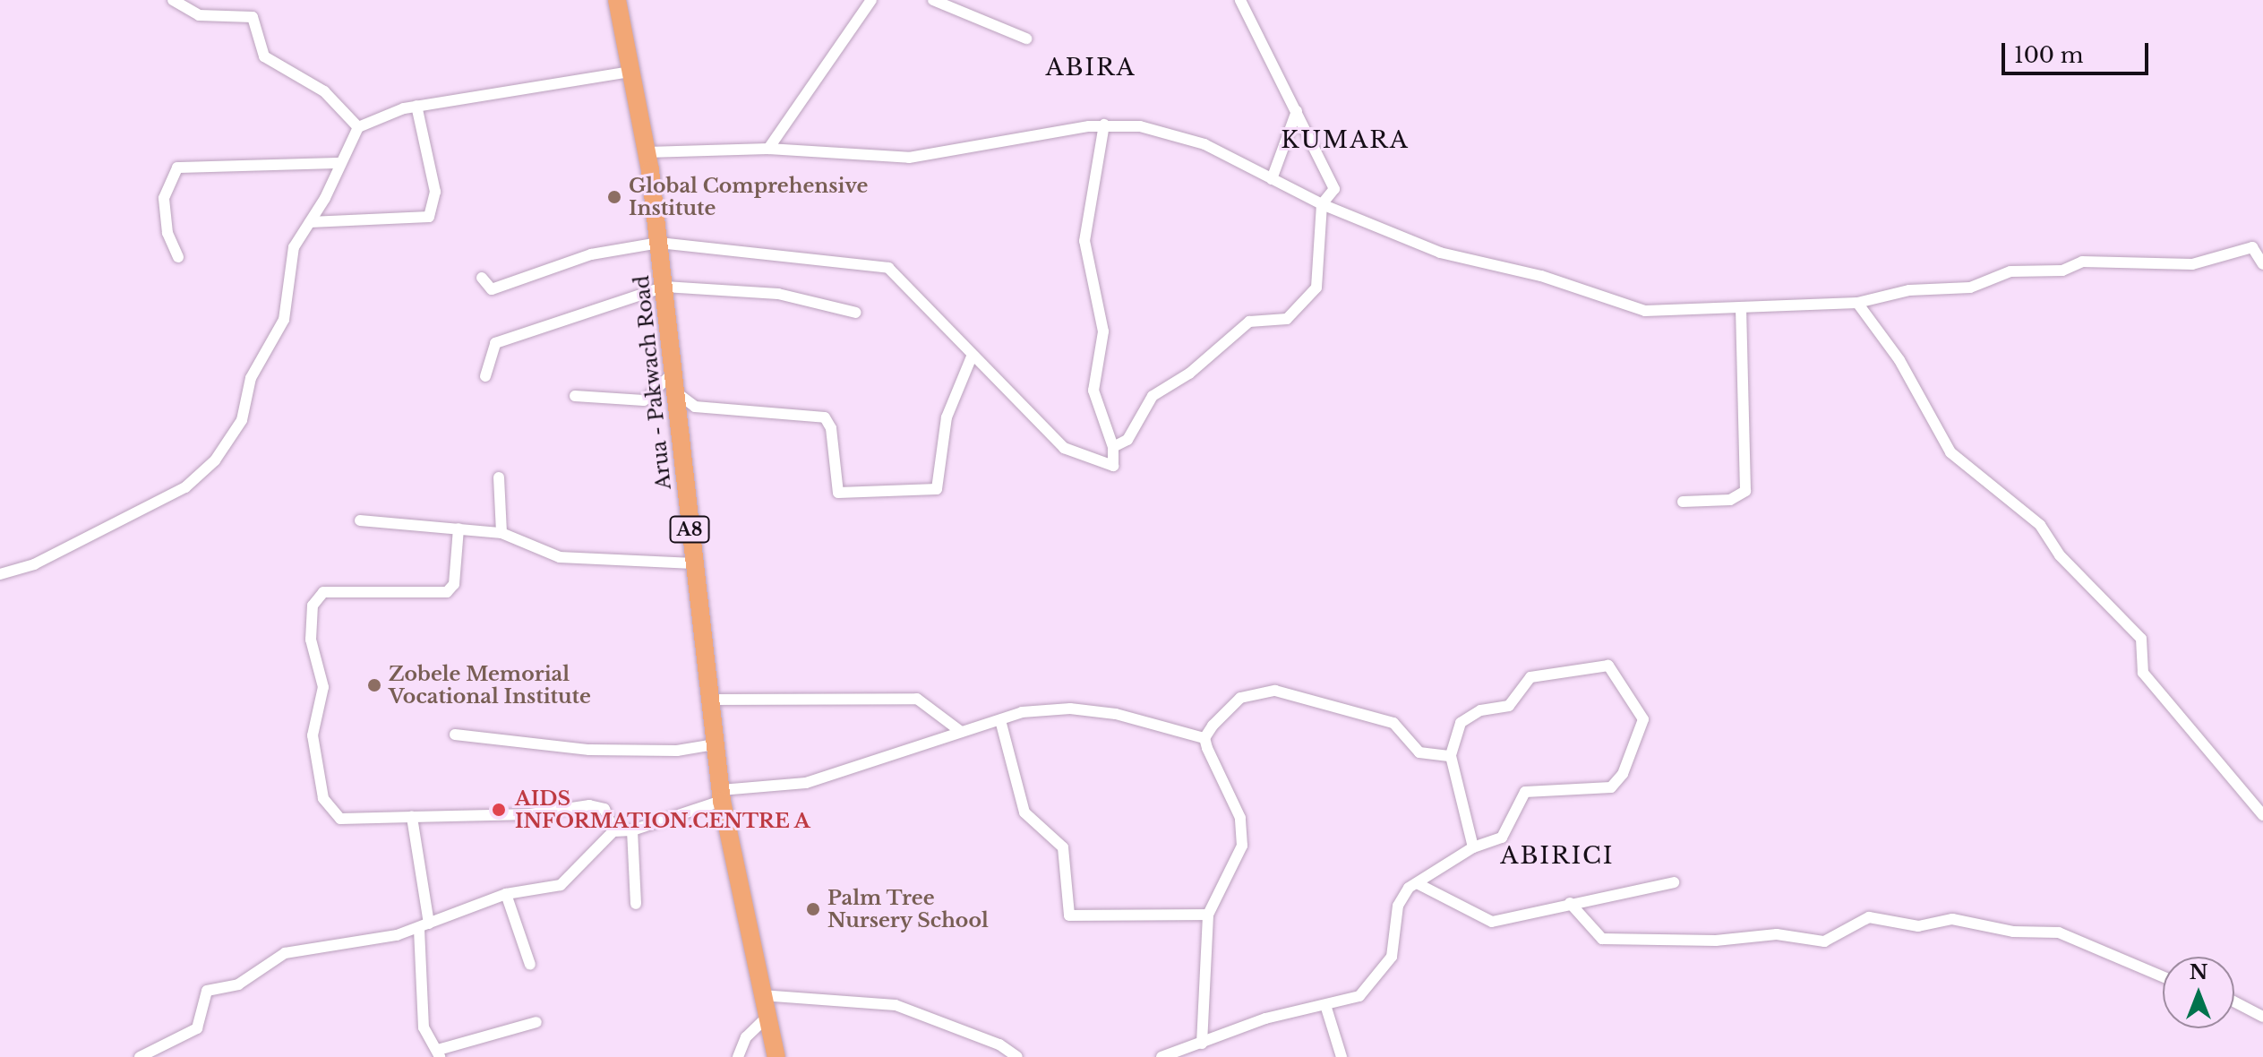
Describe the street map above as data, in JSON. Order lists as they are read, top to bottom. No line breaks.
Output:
{"streets":{"main road":["Arua - Pakwach Road","A8"]},"districts":["ABIRA","KUMARA","ABIRICI"],"places":["Global Comprehensive Institute","Zobele Memorial Vocational Institute","AIDS INFORMATION.CENTRE A","Palm Tree Nursery School"],"scale_bar":"100 m","north":"top"}
